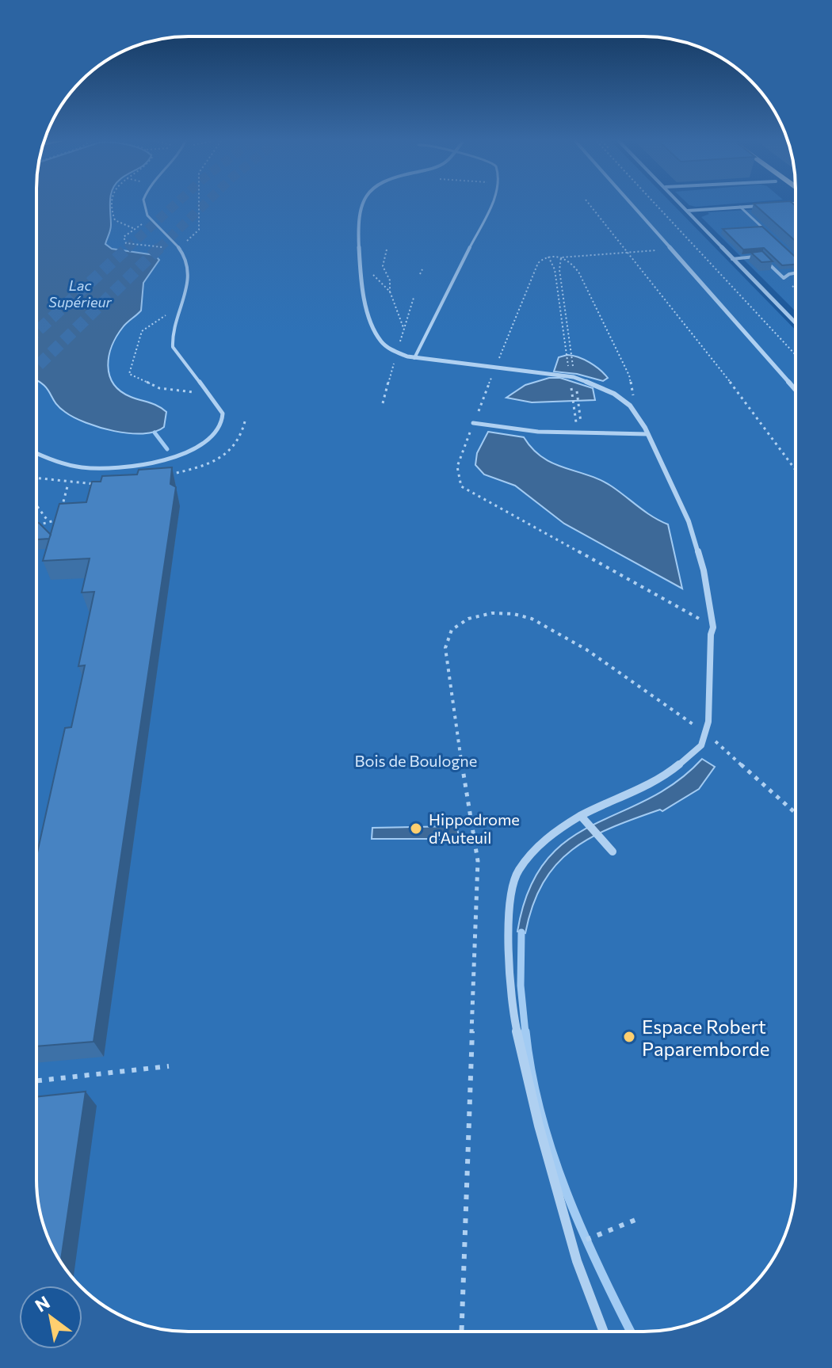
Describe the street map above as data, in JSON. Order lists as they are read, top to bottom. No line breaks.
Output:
{"water":["Lac Supérieur"],"parks":["Bois de Boulogne"],"places":["Hippodrome d'Auteuil","Espace Robert Paparemborde"],"north":"top left"}
